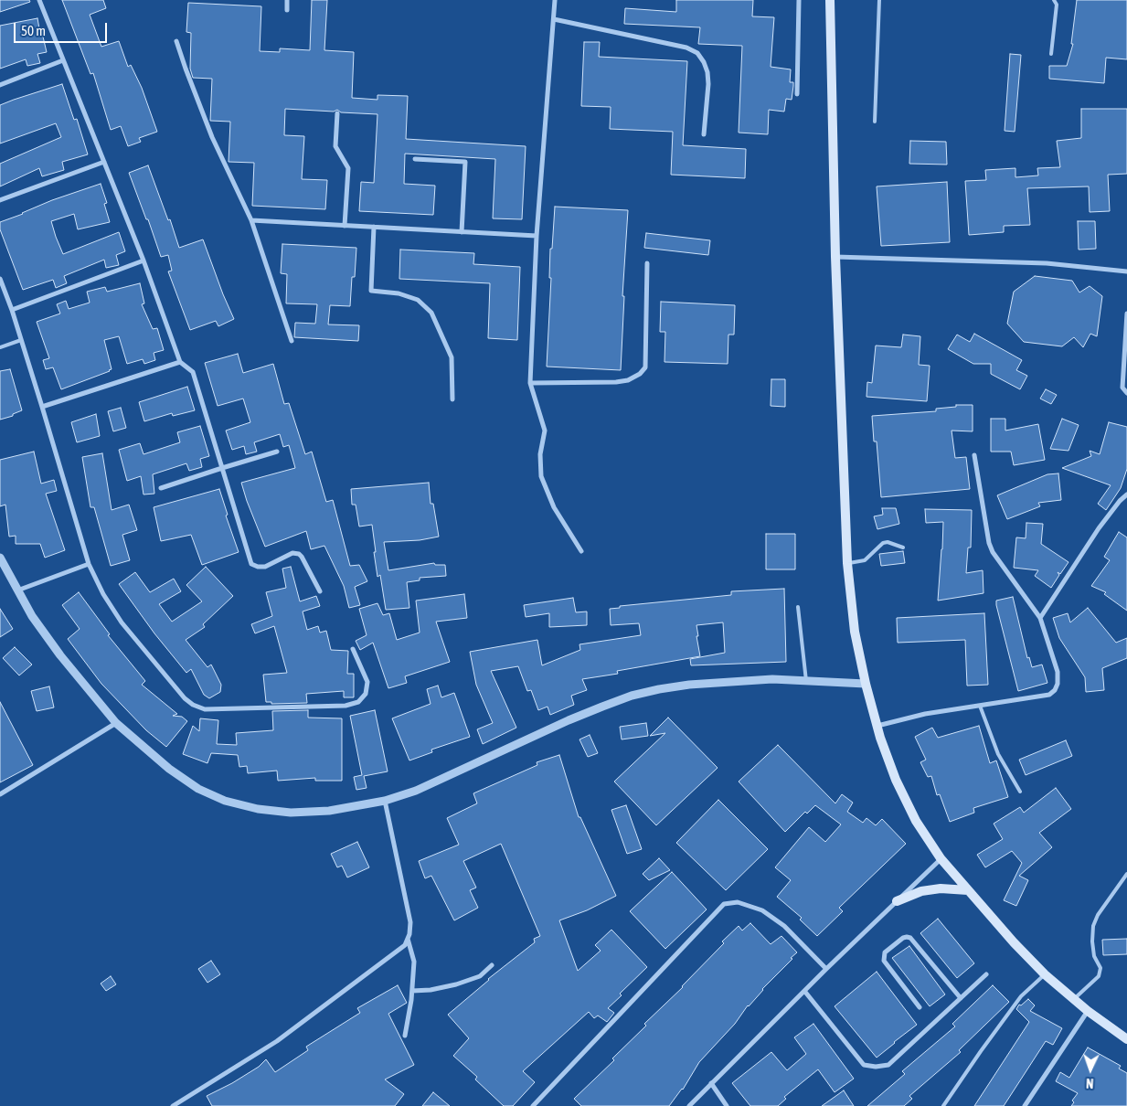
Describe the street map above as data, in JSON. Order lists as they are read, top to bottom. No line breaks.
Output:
{"scale_bar":"50 m","north":"bottom"}
